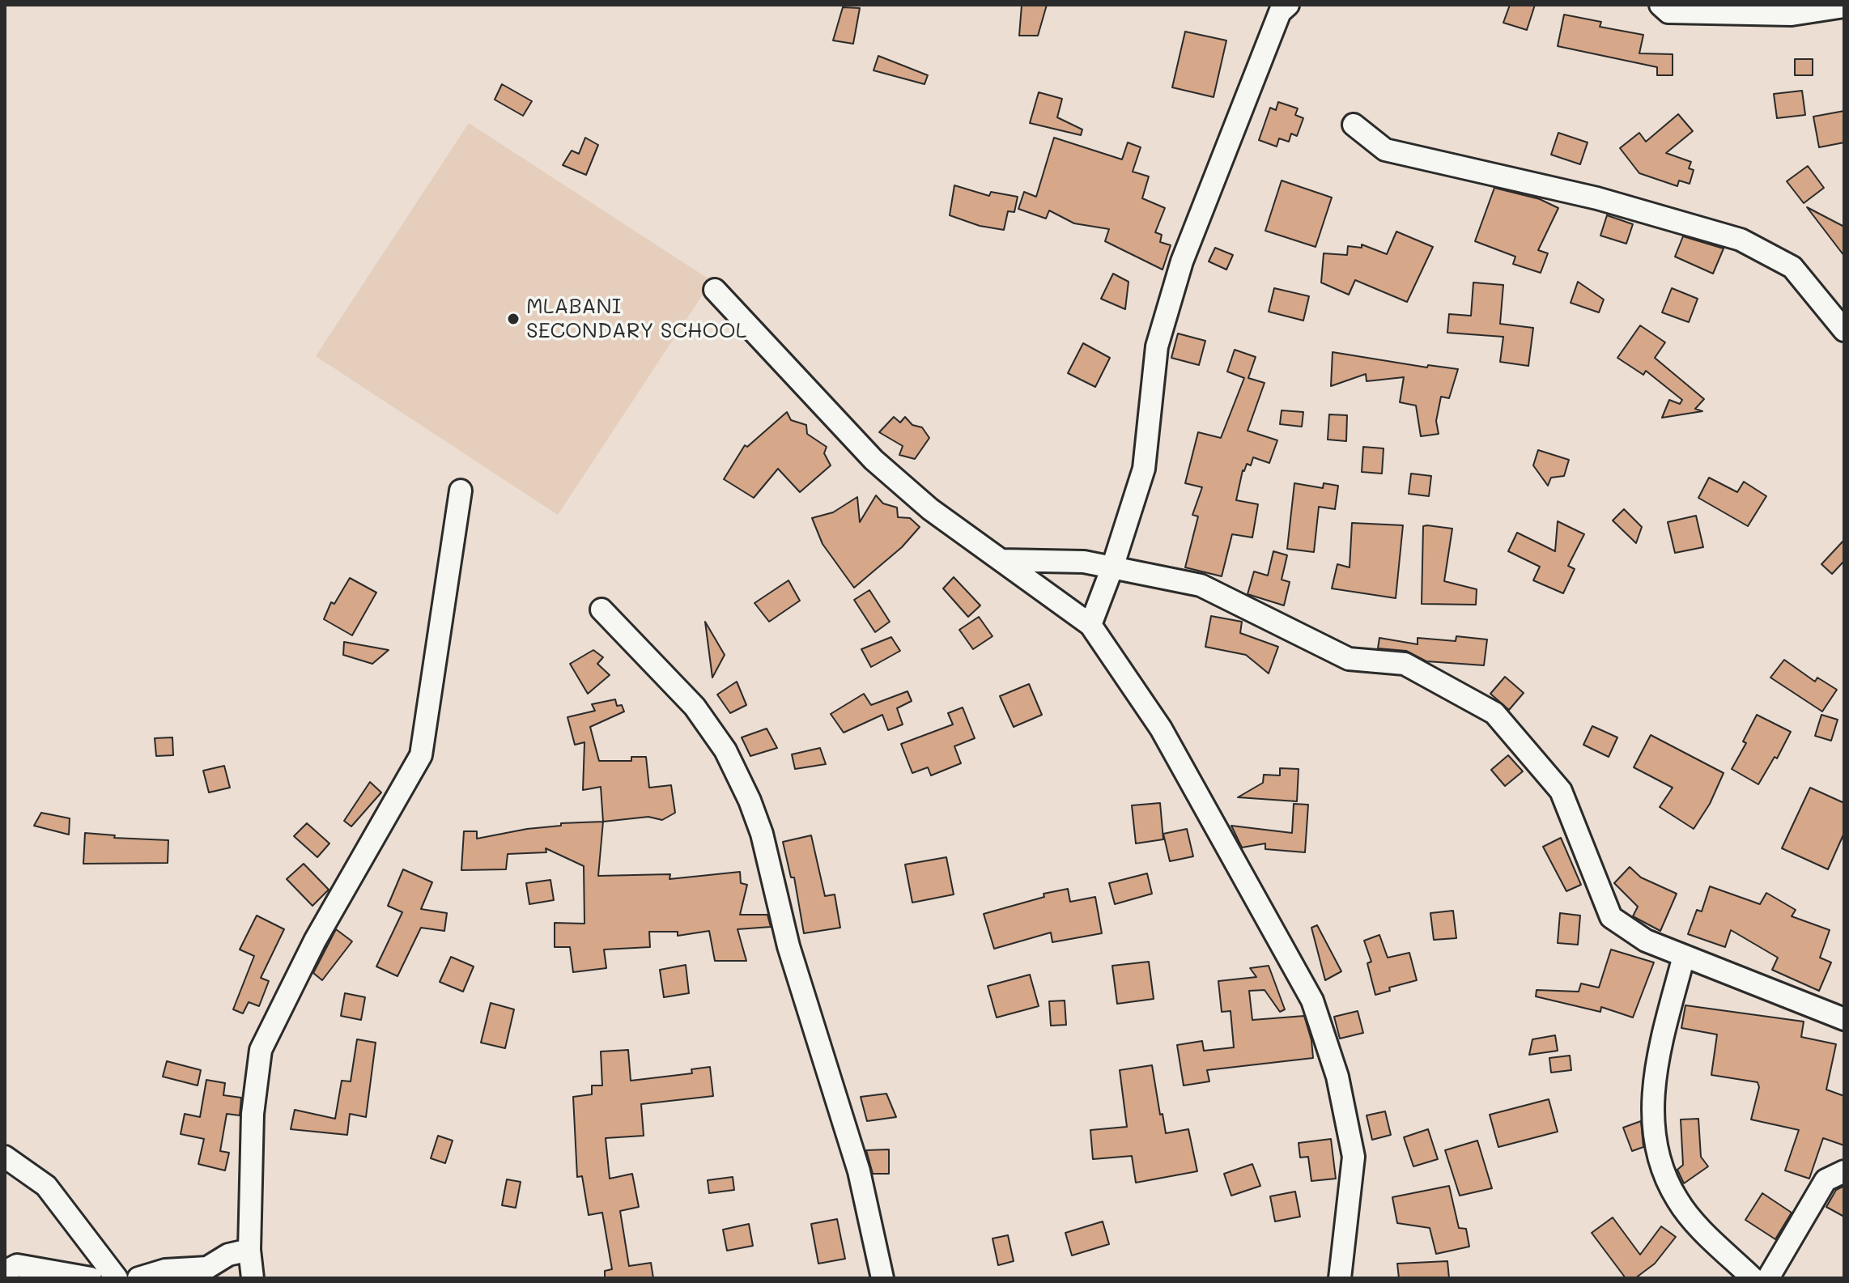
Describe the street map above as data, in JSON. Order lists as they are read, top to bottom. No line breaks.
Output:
{"places":["MLABANI SECONDARY SCHOOL"]}
